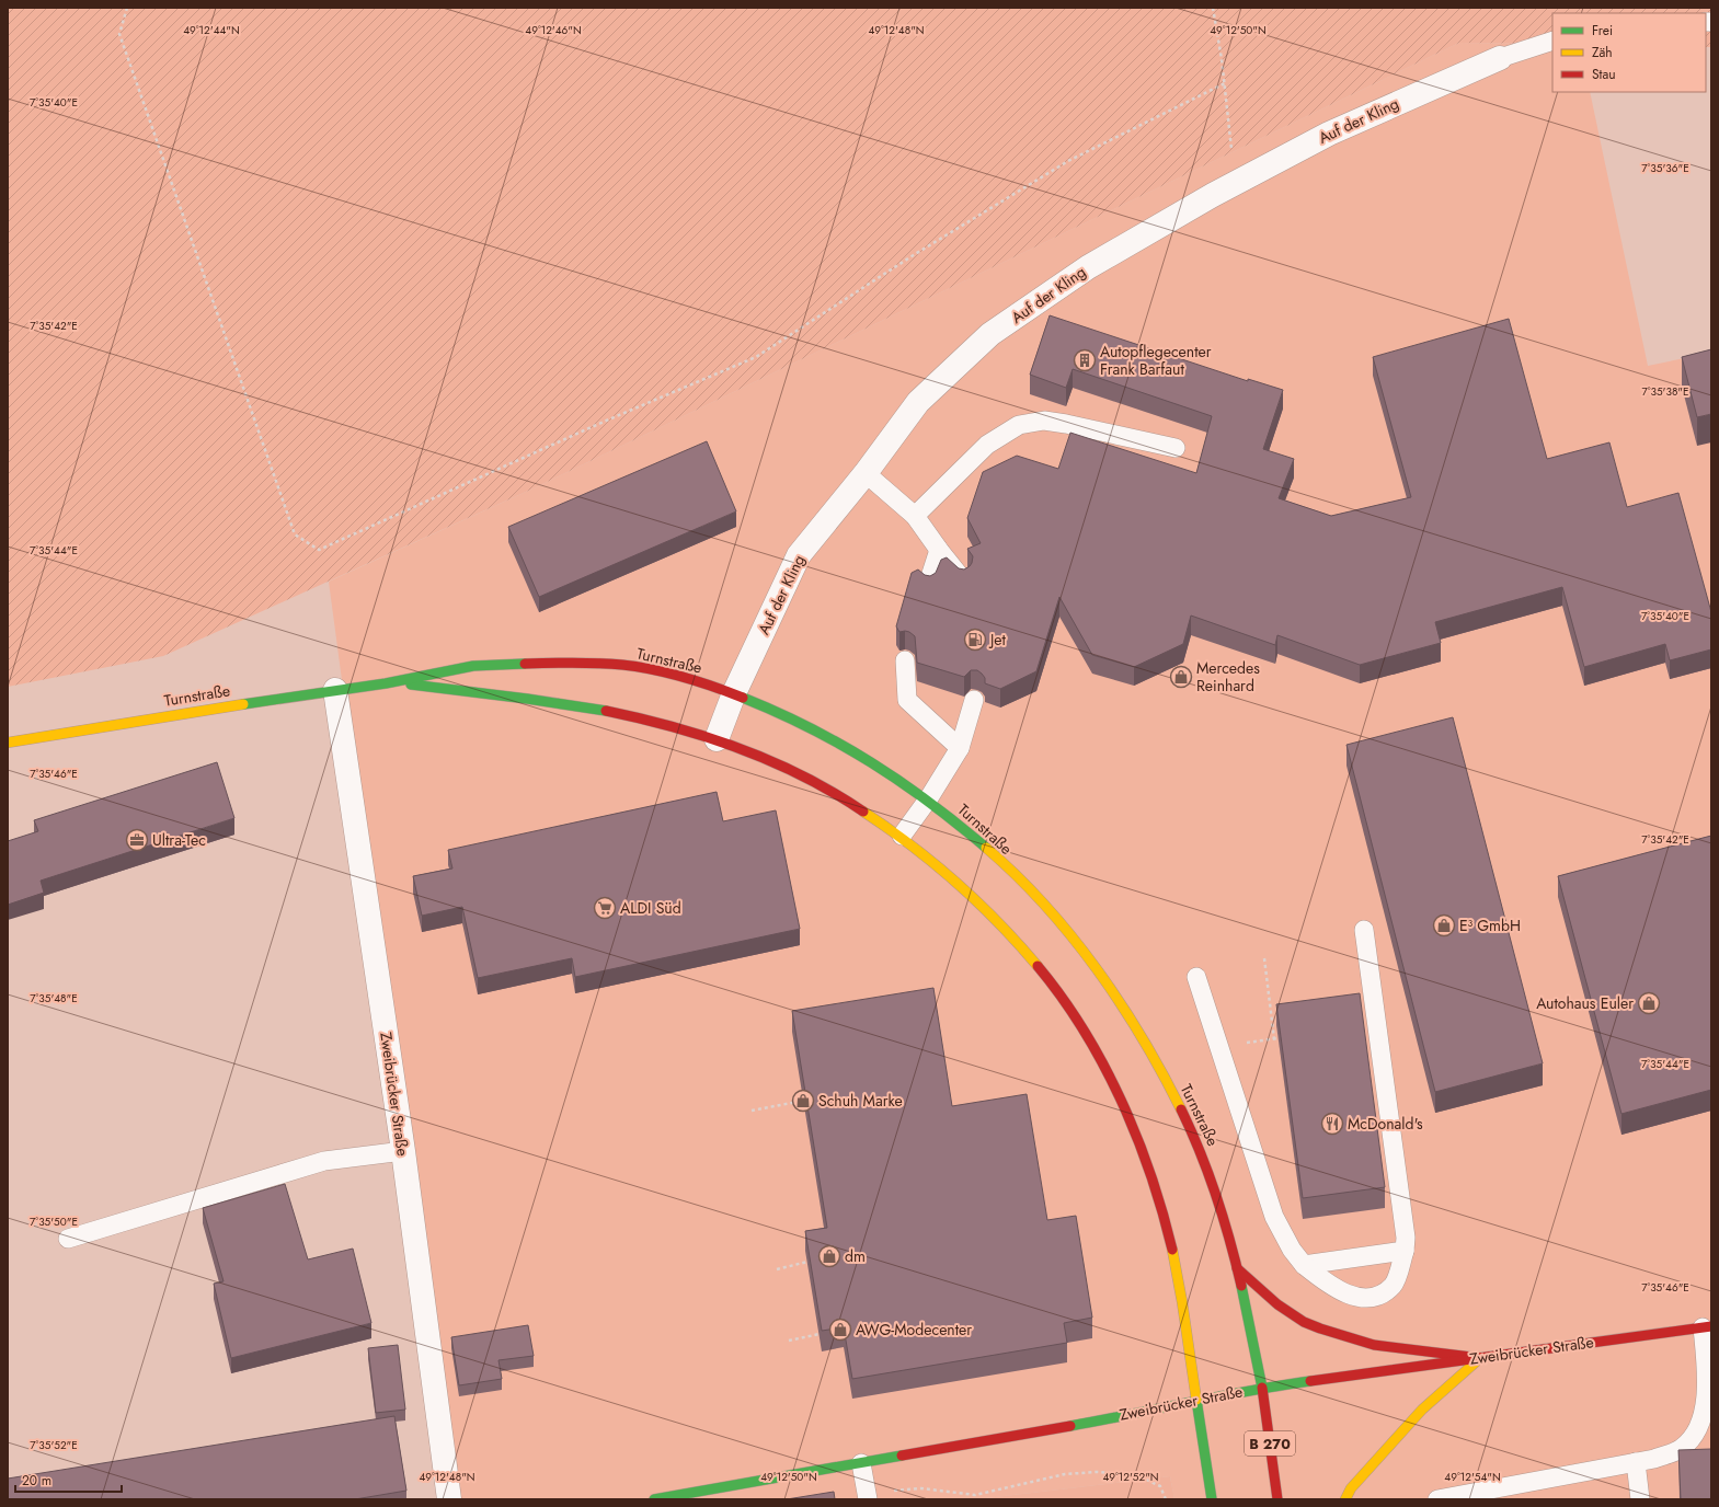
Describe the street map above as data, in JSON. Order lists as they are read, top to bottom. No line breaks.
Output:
{"streets":{"street":["Auf der Kling","Turnstraße","Zweibrücker Straße","B 270"]},"crossings":[["Auf der Kling","Turnstraße"],["Turnstraße","Zweibrücker Straße"],["Turnstraße","B 270"],["Zweibrücker Straße","B 270"]],"places":{"building":["Autopflegecenter Frank Barfaut"],"fuel station":["Jet"],"shop":["Mercedes Reinhard","E³ GmbH","Autohaus Euler","Schuh Marke","dm","AWG-Modecenter"],"office":["Ultra-Tec"],"supermarket":["ALDI Süd"],"restaurant":["McDonald's"]},"legend":["Frei","Zäh","Stau"],"scale_bar":"20 m","coordinates":["49°12'44\"N","49°12'46\"N","49°12'48\"N","49°12'50\"N","7°35'40\"E","7°35'36\"E","7°35'42\"E","7°35'38\"E","7°35'44\"E","7°35'46\"E","7°35'48\"E","7°35'50\"E","7°35'52\"E","49°12'52\"N","49°12'54\"N"]}
